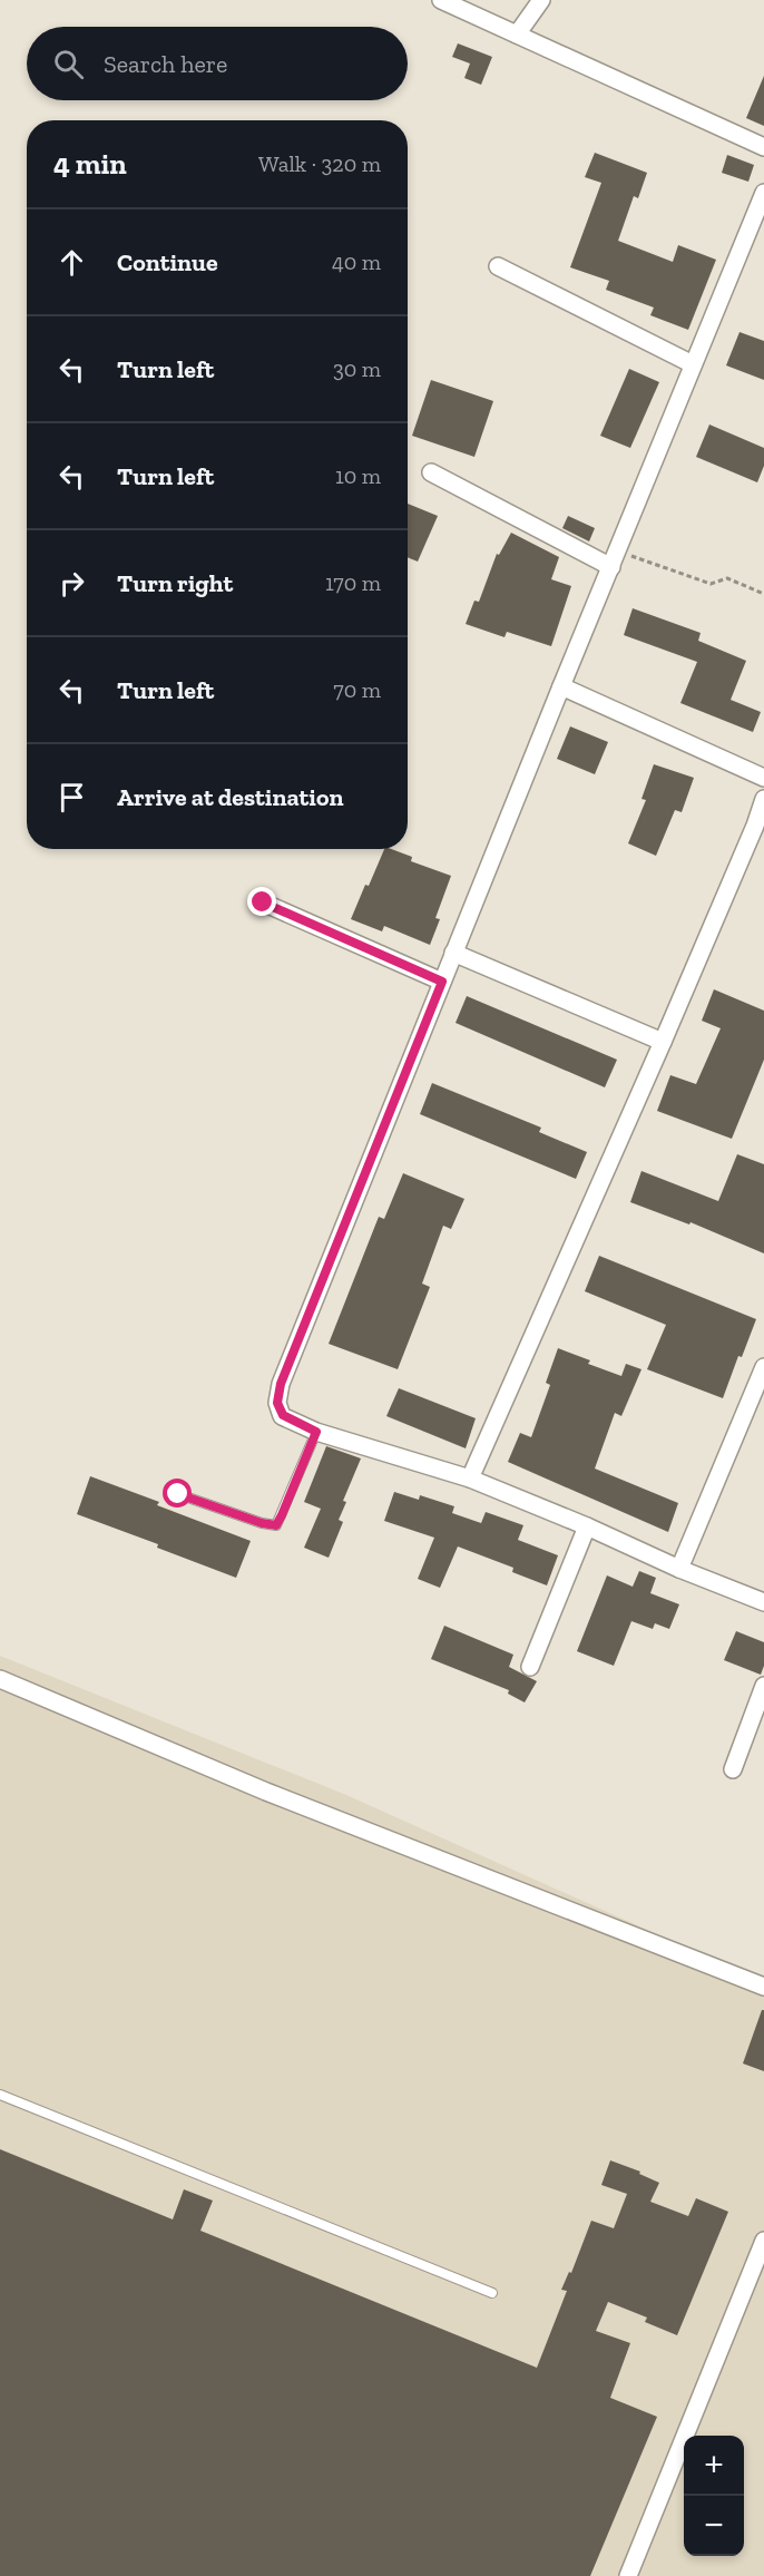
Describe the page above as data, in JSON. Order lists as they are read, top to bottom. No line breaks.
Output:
{"page":{"search":"Search here","heading":["4 min","Walk · 320 m"],"list":[["Continue","40 m"],["Turn left","30 m"],["Turn left","10 m"],["Turn right","170 m"],["Turn left","70 m"],"Arrive at destination"],"map_buttons":["+","−"]}}
